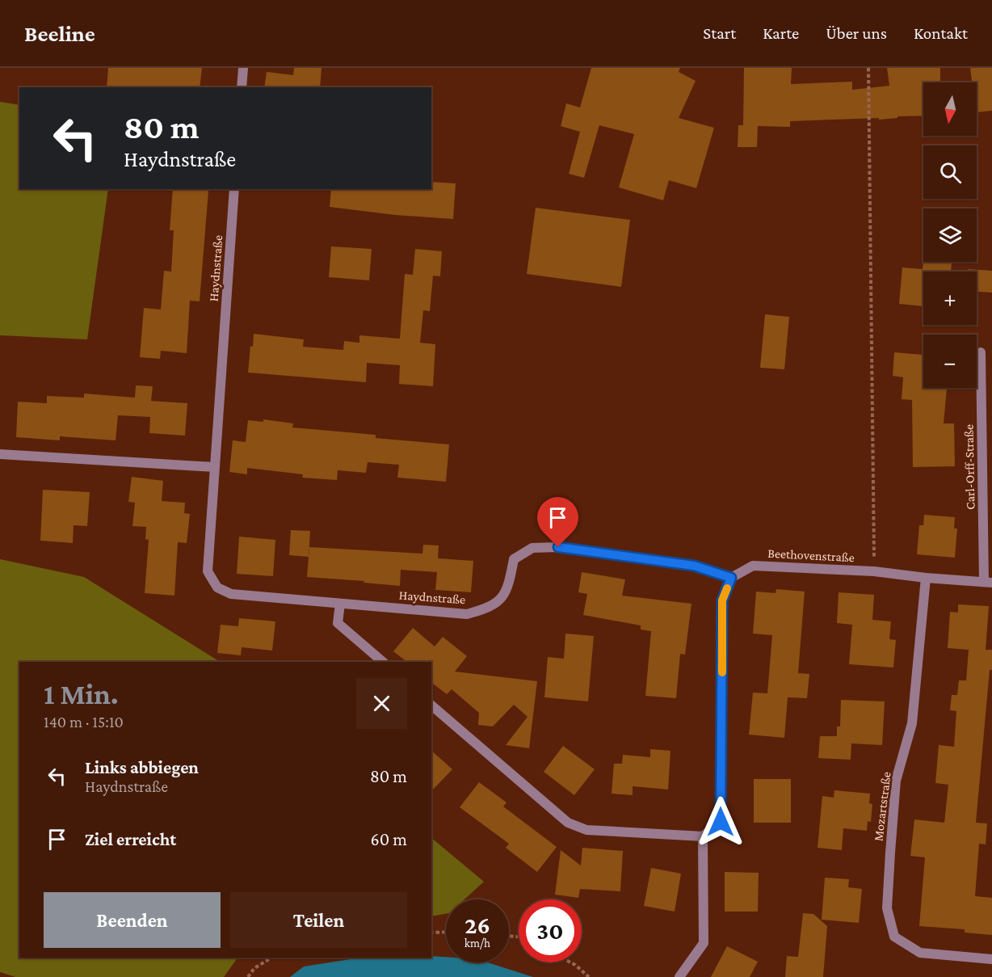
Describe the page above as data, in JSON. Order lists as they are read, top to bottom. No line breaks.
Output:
{"streets":{"street":["Haydnstraße","Carl-Orff-Straße","Beethovenstraße","Mozartstraße"]},"crossings":[["Haydnstraße","Beethovenstraße"],["Carl-Orff-Straße","Beethovenstraße"],["Beethovenstraße","Mozartstraße"]],"north":"bottom","page":{"header":"Beeline","nav":["Start","Karte","Über uns","Kontakt"],"map_buttons":["+","−"],"turn":["80 m","Haydnstraße"],"heading":["1 Min.","140 m · 15:10"],"list":[{"name":"Links abbiegen","note":"Haydnstraße","value":"80 m"},{"name":"Ziel erreicht","value":"60 m"}],"buttons":["Beenden","Teilen"],"speed":"26 km/h","limit":"30"}}
